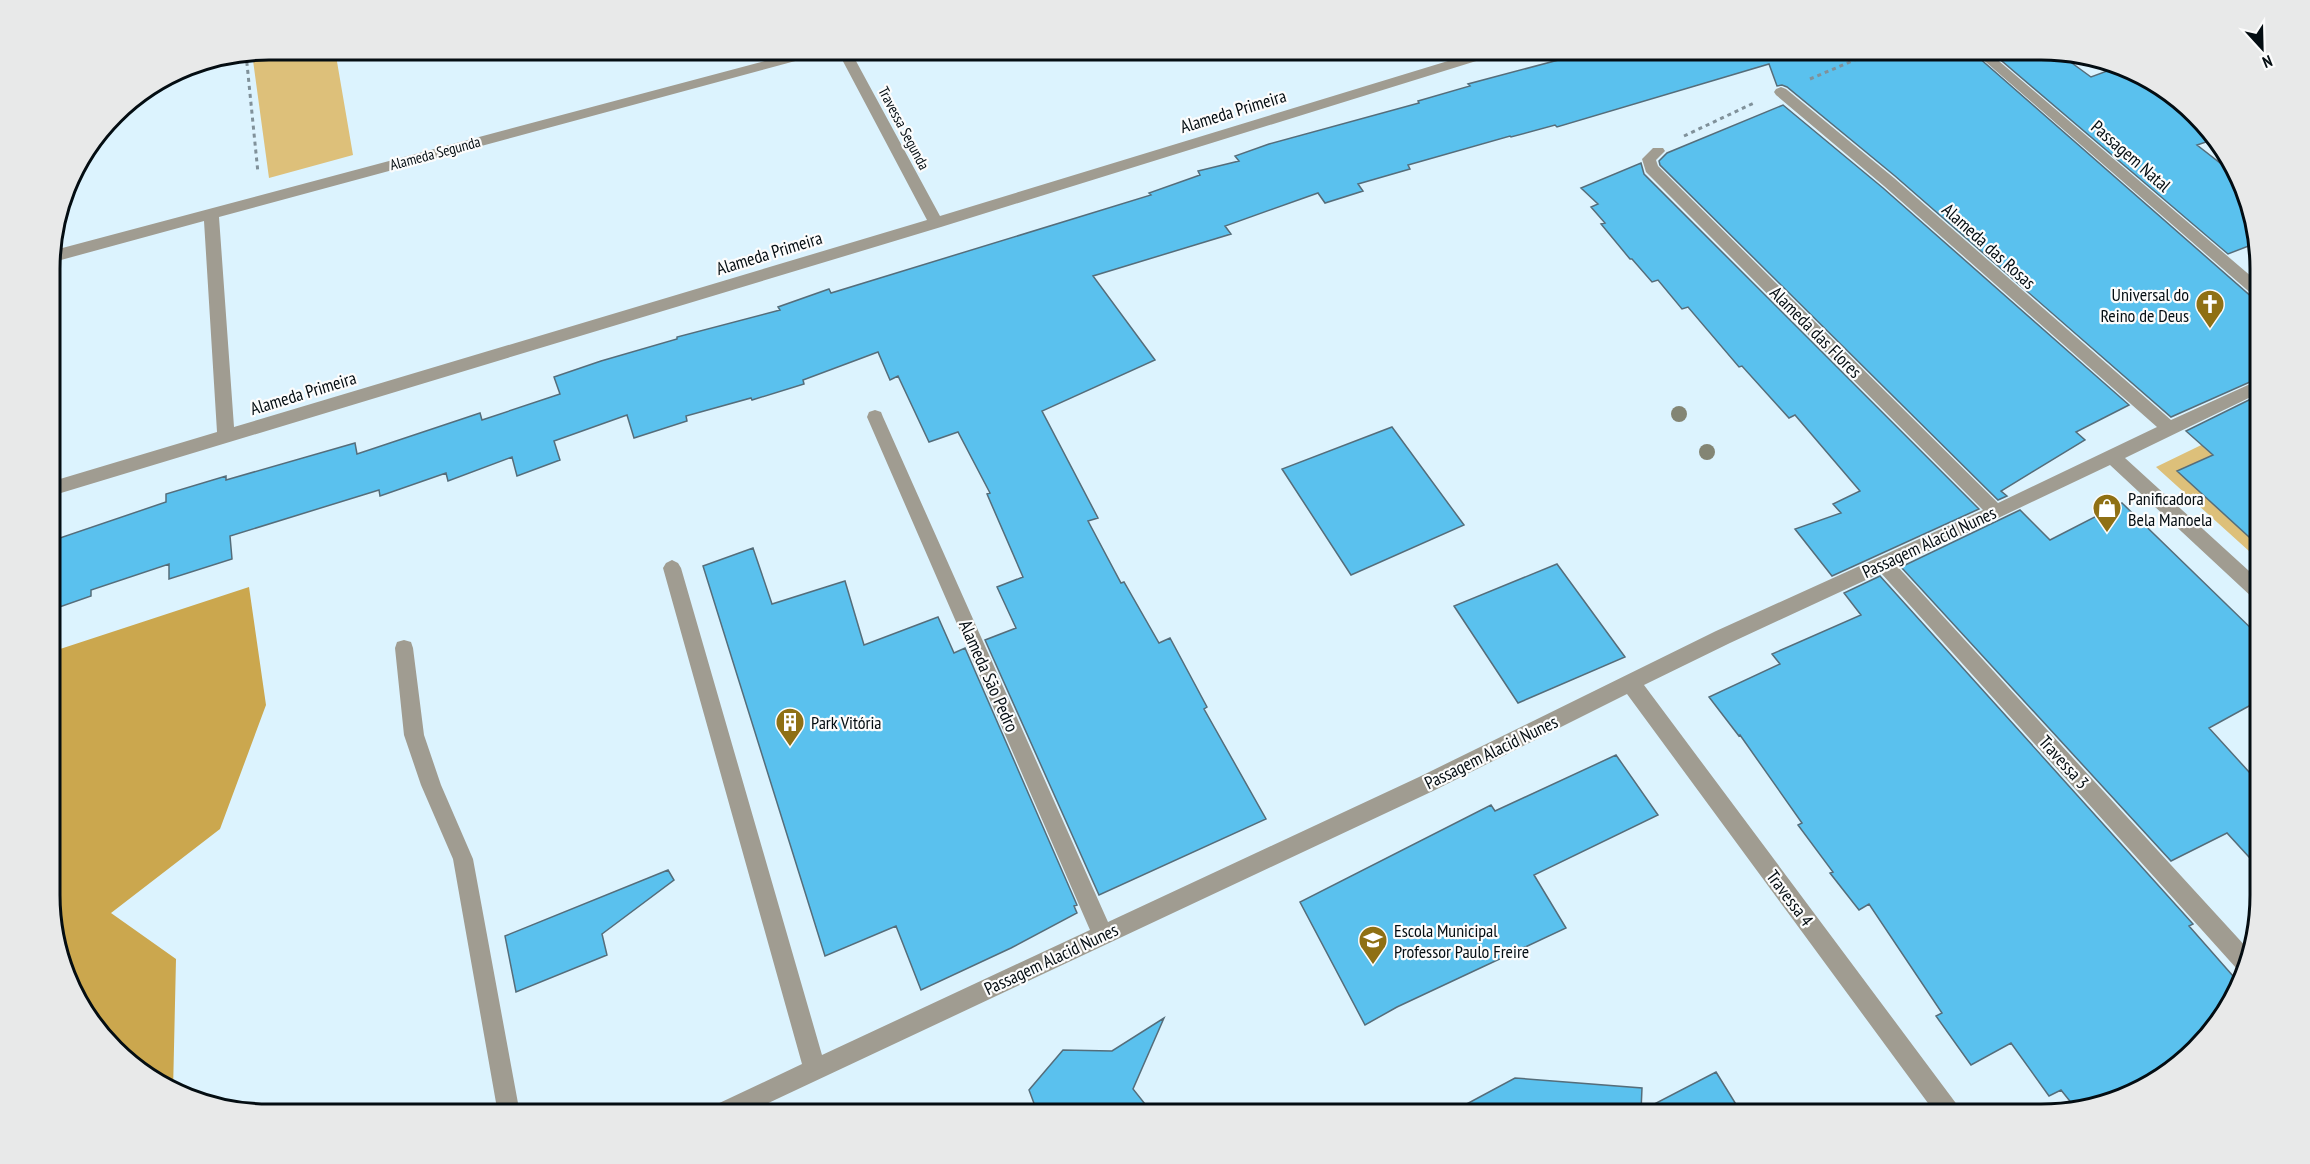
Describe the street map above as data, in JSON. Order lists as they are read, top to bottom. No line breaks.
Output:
{"streets":{"street":["Alameda Primeira","Travessa Segunda","Alameda Segunda","Passagem Natal","Alameda das Rosas","Alameda das Flores","Passagem Alacid Nunes","Alameda São Pedro","Travessa 3","Travessa 4"]},"crossings":[["Alameda Primeira","Travessa Segunda"],["Alameda das Rosas","Passagem Alacid Nunes"],["Alameda das Flores","Passagem Alacid Nunes"],["Passagem Alacid Nunes","Alameda São Pedro"],["Passagem Alacid Nunes","Travessa 3"],["Passagem Alacid Nunes","Travessa 4"]],"places":{"church":["Universal do Reino de Deus"],"shop":["Panificadora Bela Manoela"],"building":["Park Vitória"],"school or university":["Escola Municipal Professor Paulo Freire"]},"north":"bottom"}
